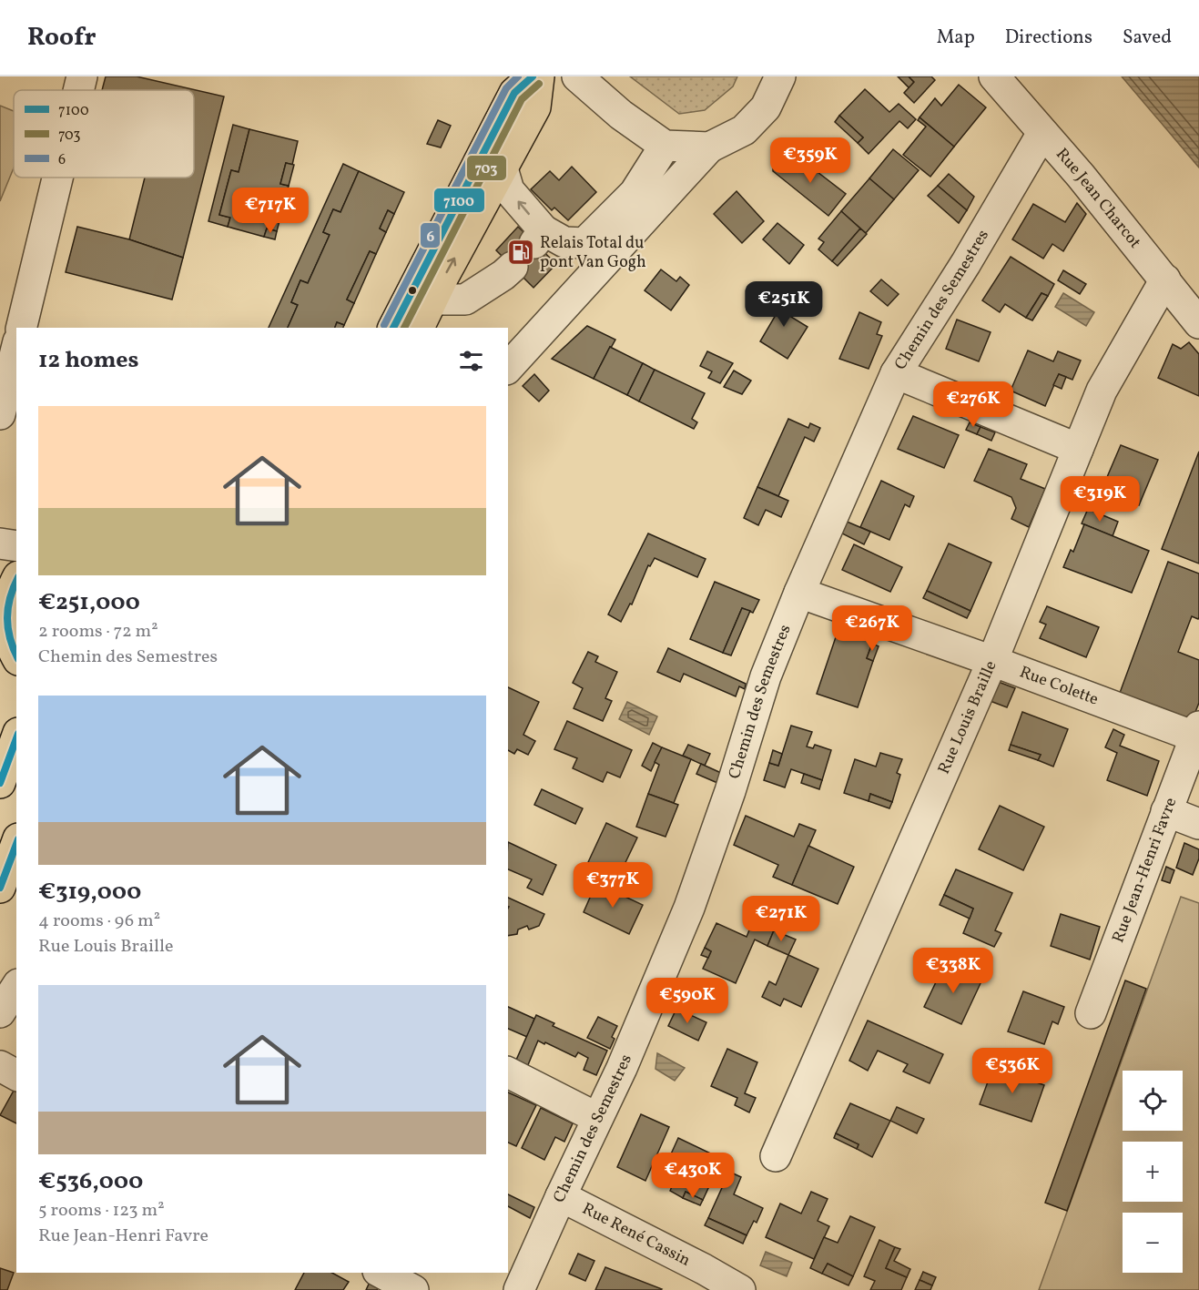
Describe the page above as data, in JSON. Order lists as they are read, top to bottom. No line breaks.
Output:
{"streets":{"street":["Rue Jean Charcot","Chemin des Semestres","Rue Colette","Rue Louis Braille","Rue Jean-Henri Favre","Rue René Cassin"]},"crossings":[["Rue Jean Charcot","Chemin des Semestres"],["Rue Jean Charcot","Rue Louis Braille"],["Chemin des Semestres","Rue Colette"],["Chemin des Semestres","Rue René Cassin"],["Rue Colette","Rue Louis Braille"],["Rue Colette","Rue Jean-Henri Favre"]],"places":{"fuel station":["Relais Total du pont Van Gogh"]},"lines":["transit line 7100","transit line 6","transit line 703"],"legend":["7100","703","6"],"page":{"header":"Roofr","nav":["Map","Directions","Saved"],"price":["€359K","€717K","€251K","€276K","€319K","€267K","€377K","€271K","€338K","€590K","€536K","€430K"],"heading":"12 homes","list":[{"name":"€251,000","note":"2 rooms · 72 m² · Chemin des Semestres"},{"name":"€319,000","note":"4 rooms · 96 m² · Rue Louis Braille"},{"name":"€536,000","note":"5 rooms · 123 m² · Rue Jean-Henri Favre"}],"map_buttons":["+","−"]}}
